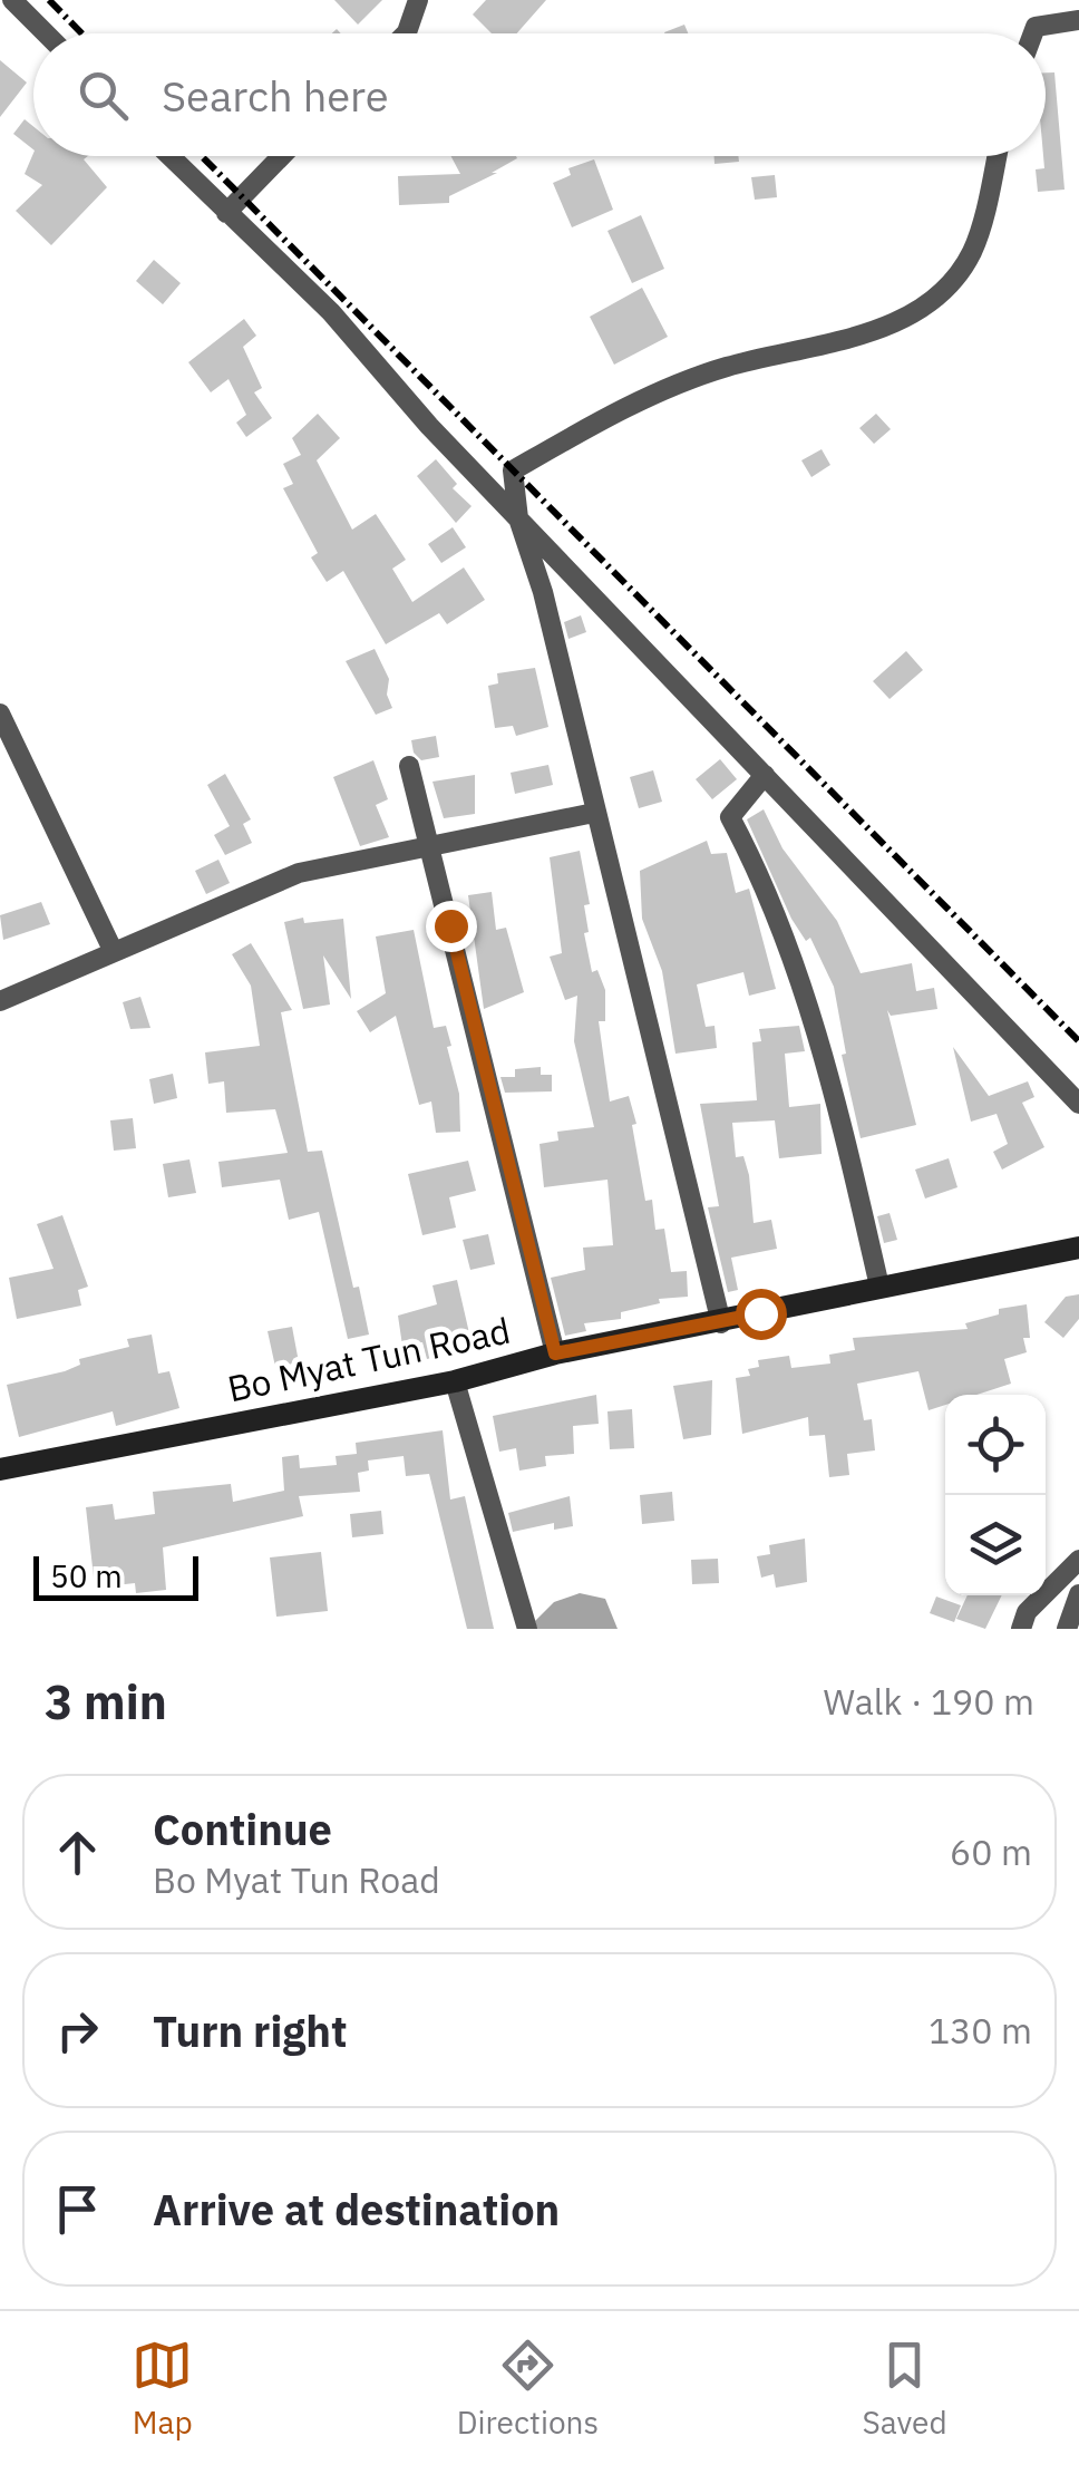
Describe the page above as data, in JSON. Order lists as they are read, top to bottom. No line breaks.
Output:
{"streets":{"main road":["Bo Myat Tun Road"]},"scale_bar":"50 m","page":{"search":"Search here","scale":"50 m","heading":["3 min","Walk · 190 m"],"list":[["Continue","Bo Myat Tun Road","60 m"],["Turn right","130 m"],"Arrive at destination"],"nav":["Map","Directions","Saved"]}}
